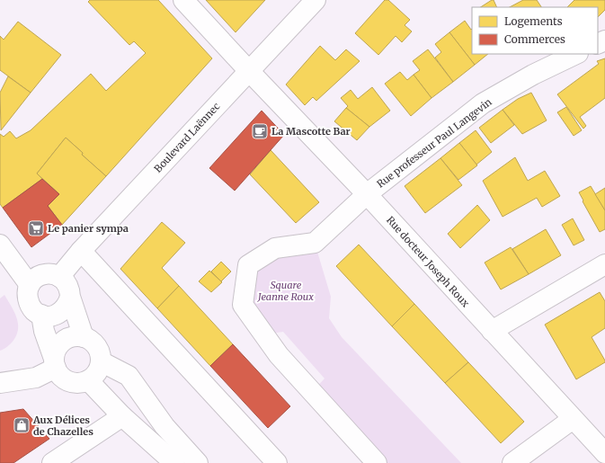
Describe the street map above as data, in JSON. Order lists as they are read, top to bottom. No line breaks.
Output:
{"streets":{"street":["Boulevard Laënnec","Rue professeur Paul Langevin","Rue docteur Joseph Roux"]},"crossings":[["Boulevard Laënnec","Rue docteur Joseph Roux"],["Rue professeur Paul Langevin","Rue docteur Joseph Roux"]],"parks":["Square Jeanne Roux"],"places":{"cafe":["La Mascotte Bar"],"supermarket":["Le panier sympa"],"shop":["Aux Délices de Chazelles"]},"legend":["Logements","Commerces"]}
